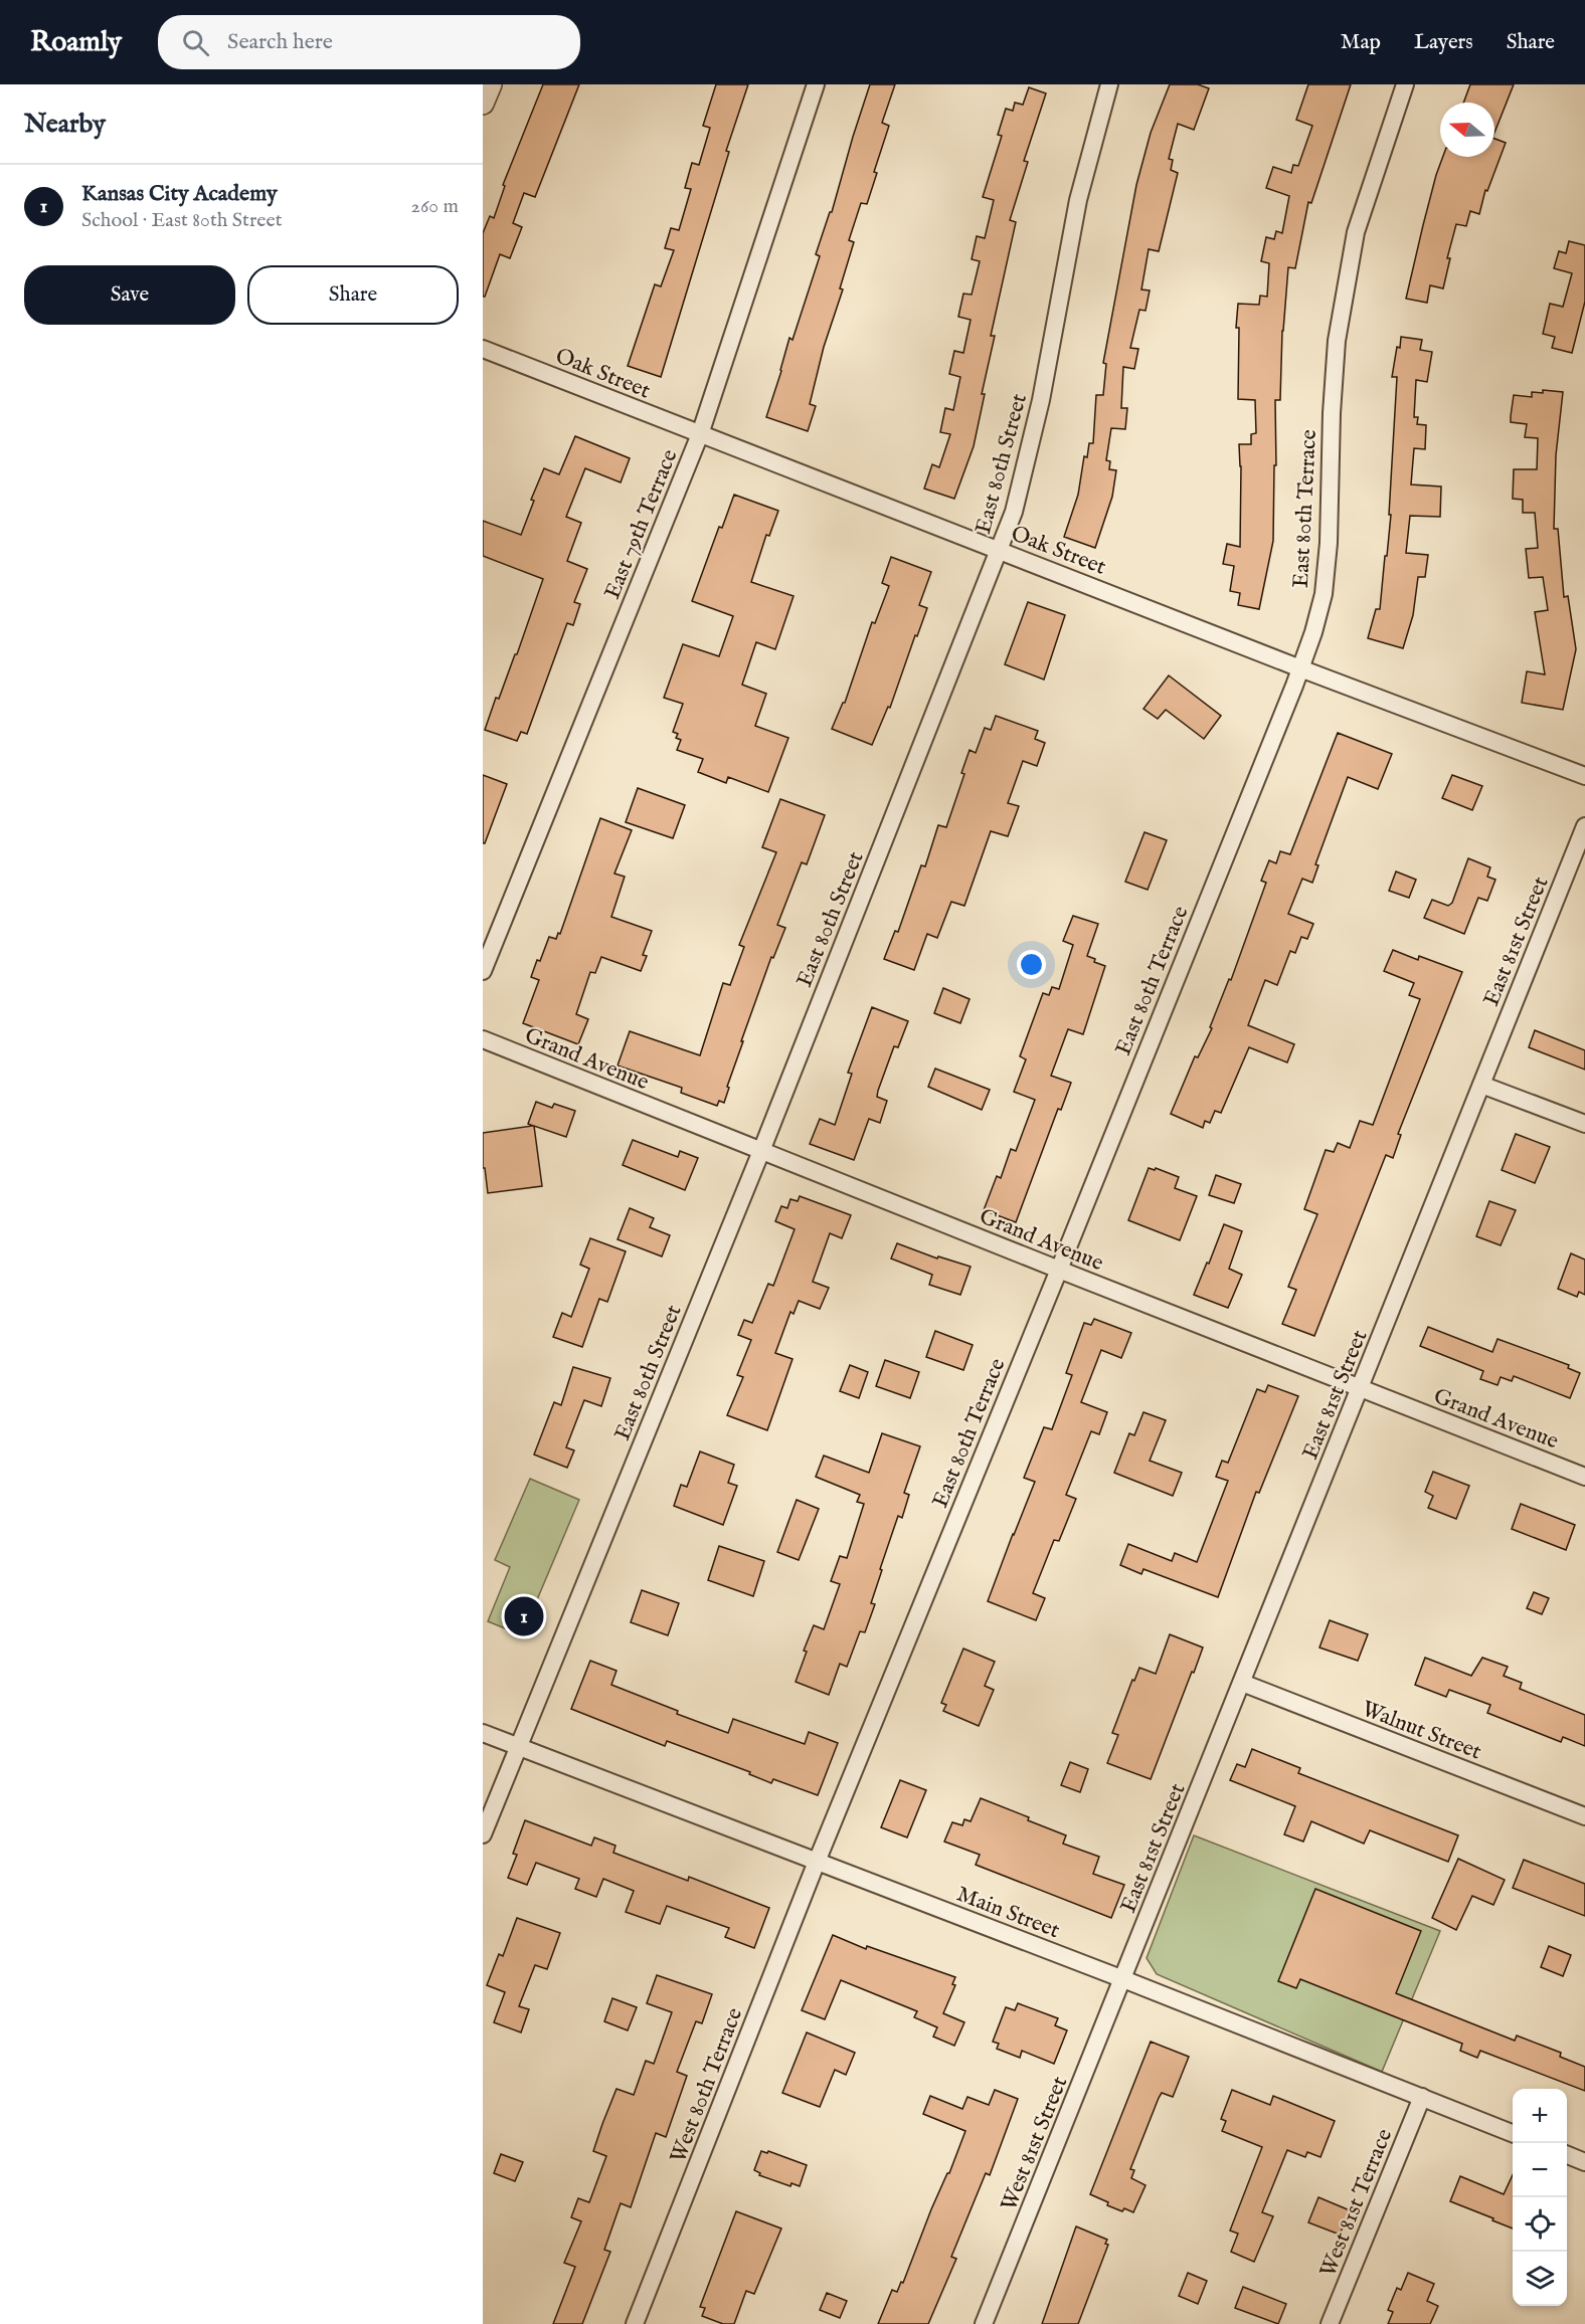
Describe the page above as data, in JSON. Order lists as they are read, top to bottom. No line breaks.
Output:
{"streets":{"street":["Oak Street","East 80th Street","East 80th Terrace","East 79th Terrace","East 81st Street","Grand Avenue","Walnut Street","Main Street","West 80th Terrace","West 81st Street","West 81st Terrace"]},"crossings":[["Oak Street","East 80th Street"],["Oak Street","East 80th Terrace"],["Oak Street","East 79th Terrace"],["East 80th Street","Grand Avenue"],["East 80th Street","Main Street"],["East 80th Terrace","Grand Avenue"],["East 80th Terrace","Main Street"],["East 80th Terrace","West 80th Terrace"],["East 81st Street","Grand Avenue"],["East 81st Street","Walnut Street"],["East 81st Street","Main Street"],["East 81st Street","West 81st Street"],["Main Street","West 80th Terrace"],["Main Street","West 81st Street"],["Main Street","West 81st Terrace"]],"north":"left","page":{"header":"Roamly","search":"Search here","nav":["Map","Layers","Share"],"heading":"Nearby","list":[{"mark":"1","name":"Kansas City Academy","note":"School · East 80th Street","value":"260 m"}],"buttons":["Save","Share"],"pins":"1","map_buttons":["+","−"]}}
